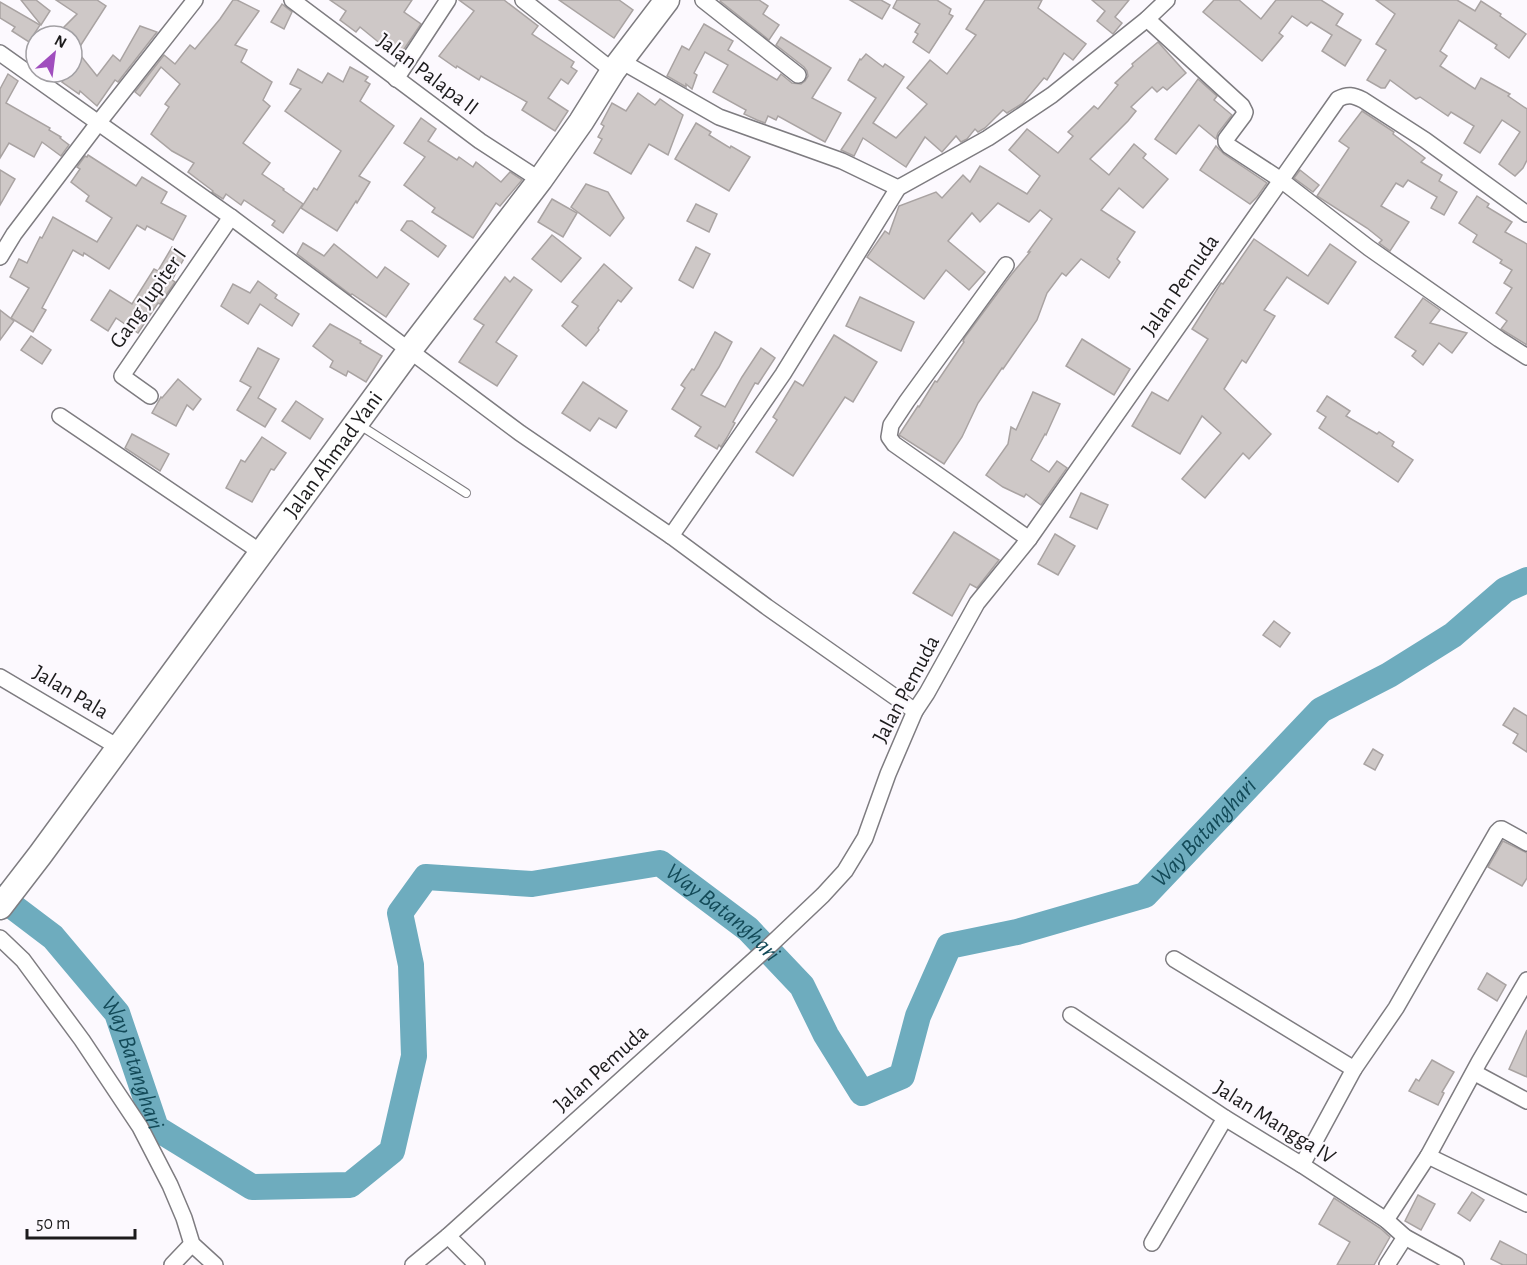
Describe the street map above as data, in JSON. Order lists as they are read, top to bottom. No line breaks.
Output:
{"streets":{"main road":["Jalan Ahmad Yani"],"street":["Jalan Palapa II","Jalan Pemuda","Gang Jupiter I","Jalan Pala","Jalan Mangga IV"]},"crossings":[["Jalan Palapa II","Jalan Ahmad Yani"],["Jalan Ahmad Yani","Jalan Pala"]],"water":["Way Batanghari"],"scale_bar":"50 m","north":"top right"}
